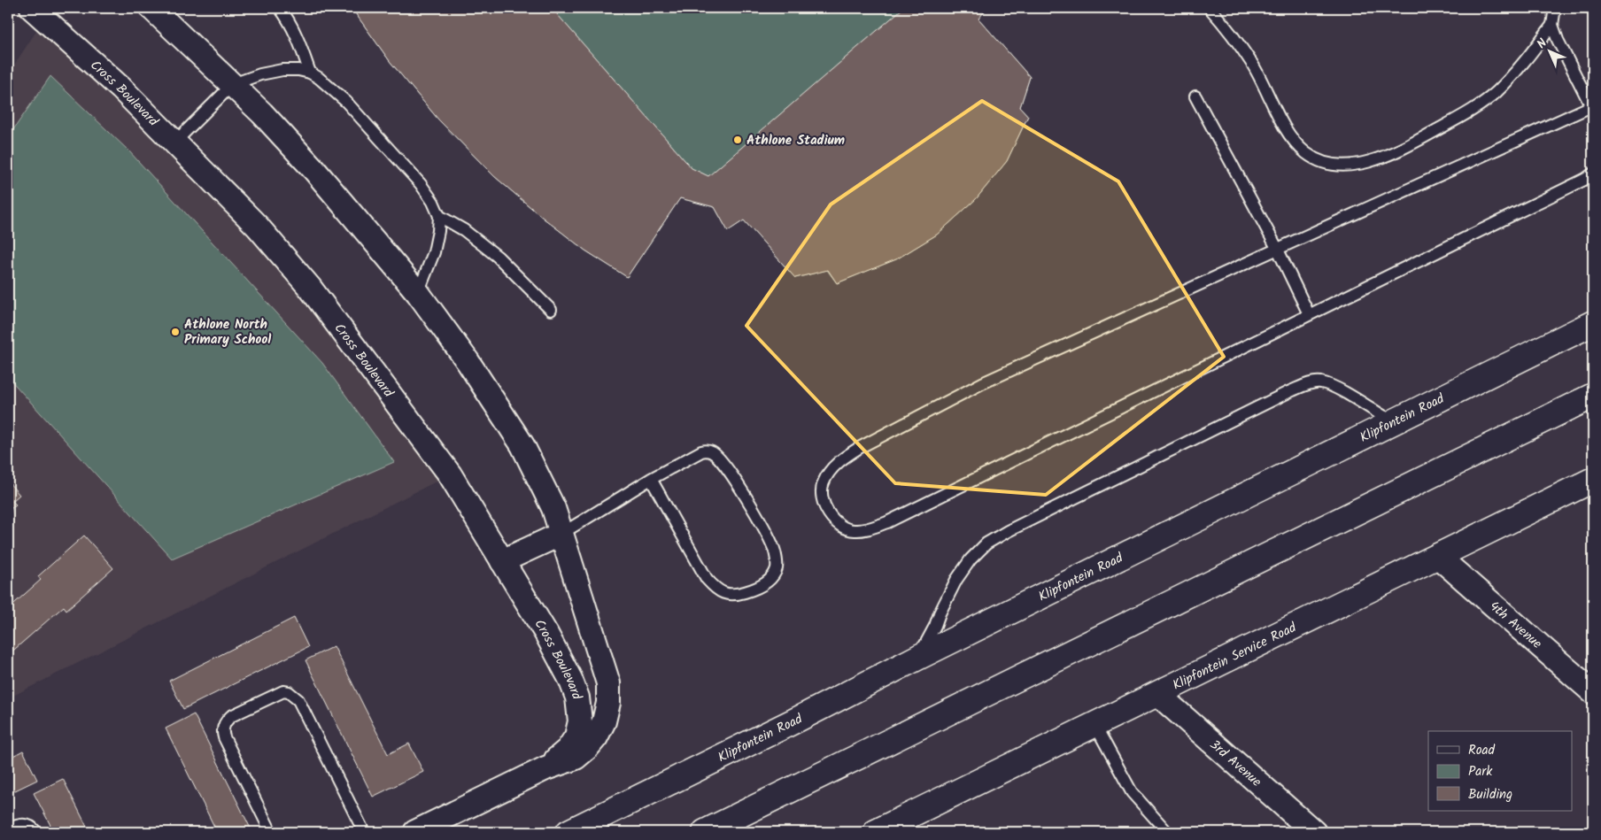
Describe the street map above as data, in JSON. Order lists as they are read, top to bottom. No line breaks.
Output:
{"streets":{"main road":["Klipfontein Road","Klipfontein Service Road"],"street":["Cross Boulevard","4th Avenue","3rd Avenue"]},"crossings":[["4th Avenue","Klipfontein Service Road"],["Klipfontein Service Road","3rd Avenue"]],"places":["Athlone Stadium","Athlone North Primary School"],"legend":["Road","Park","Building"],"north":"top left"}
